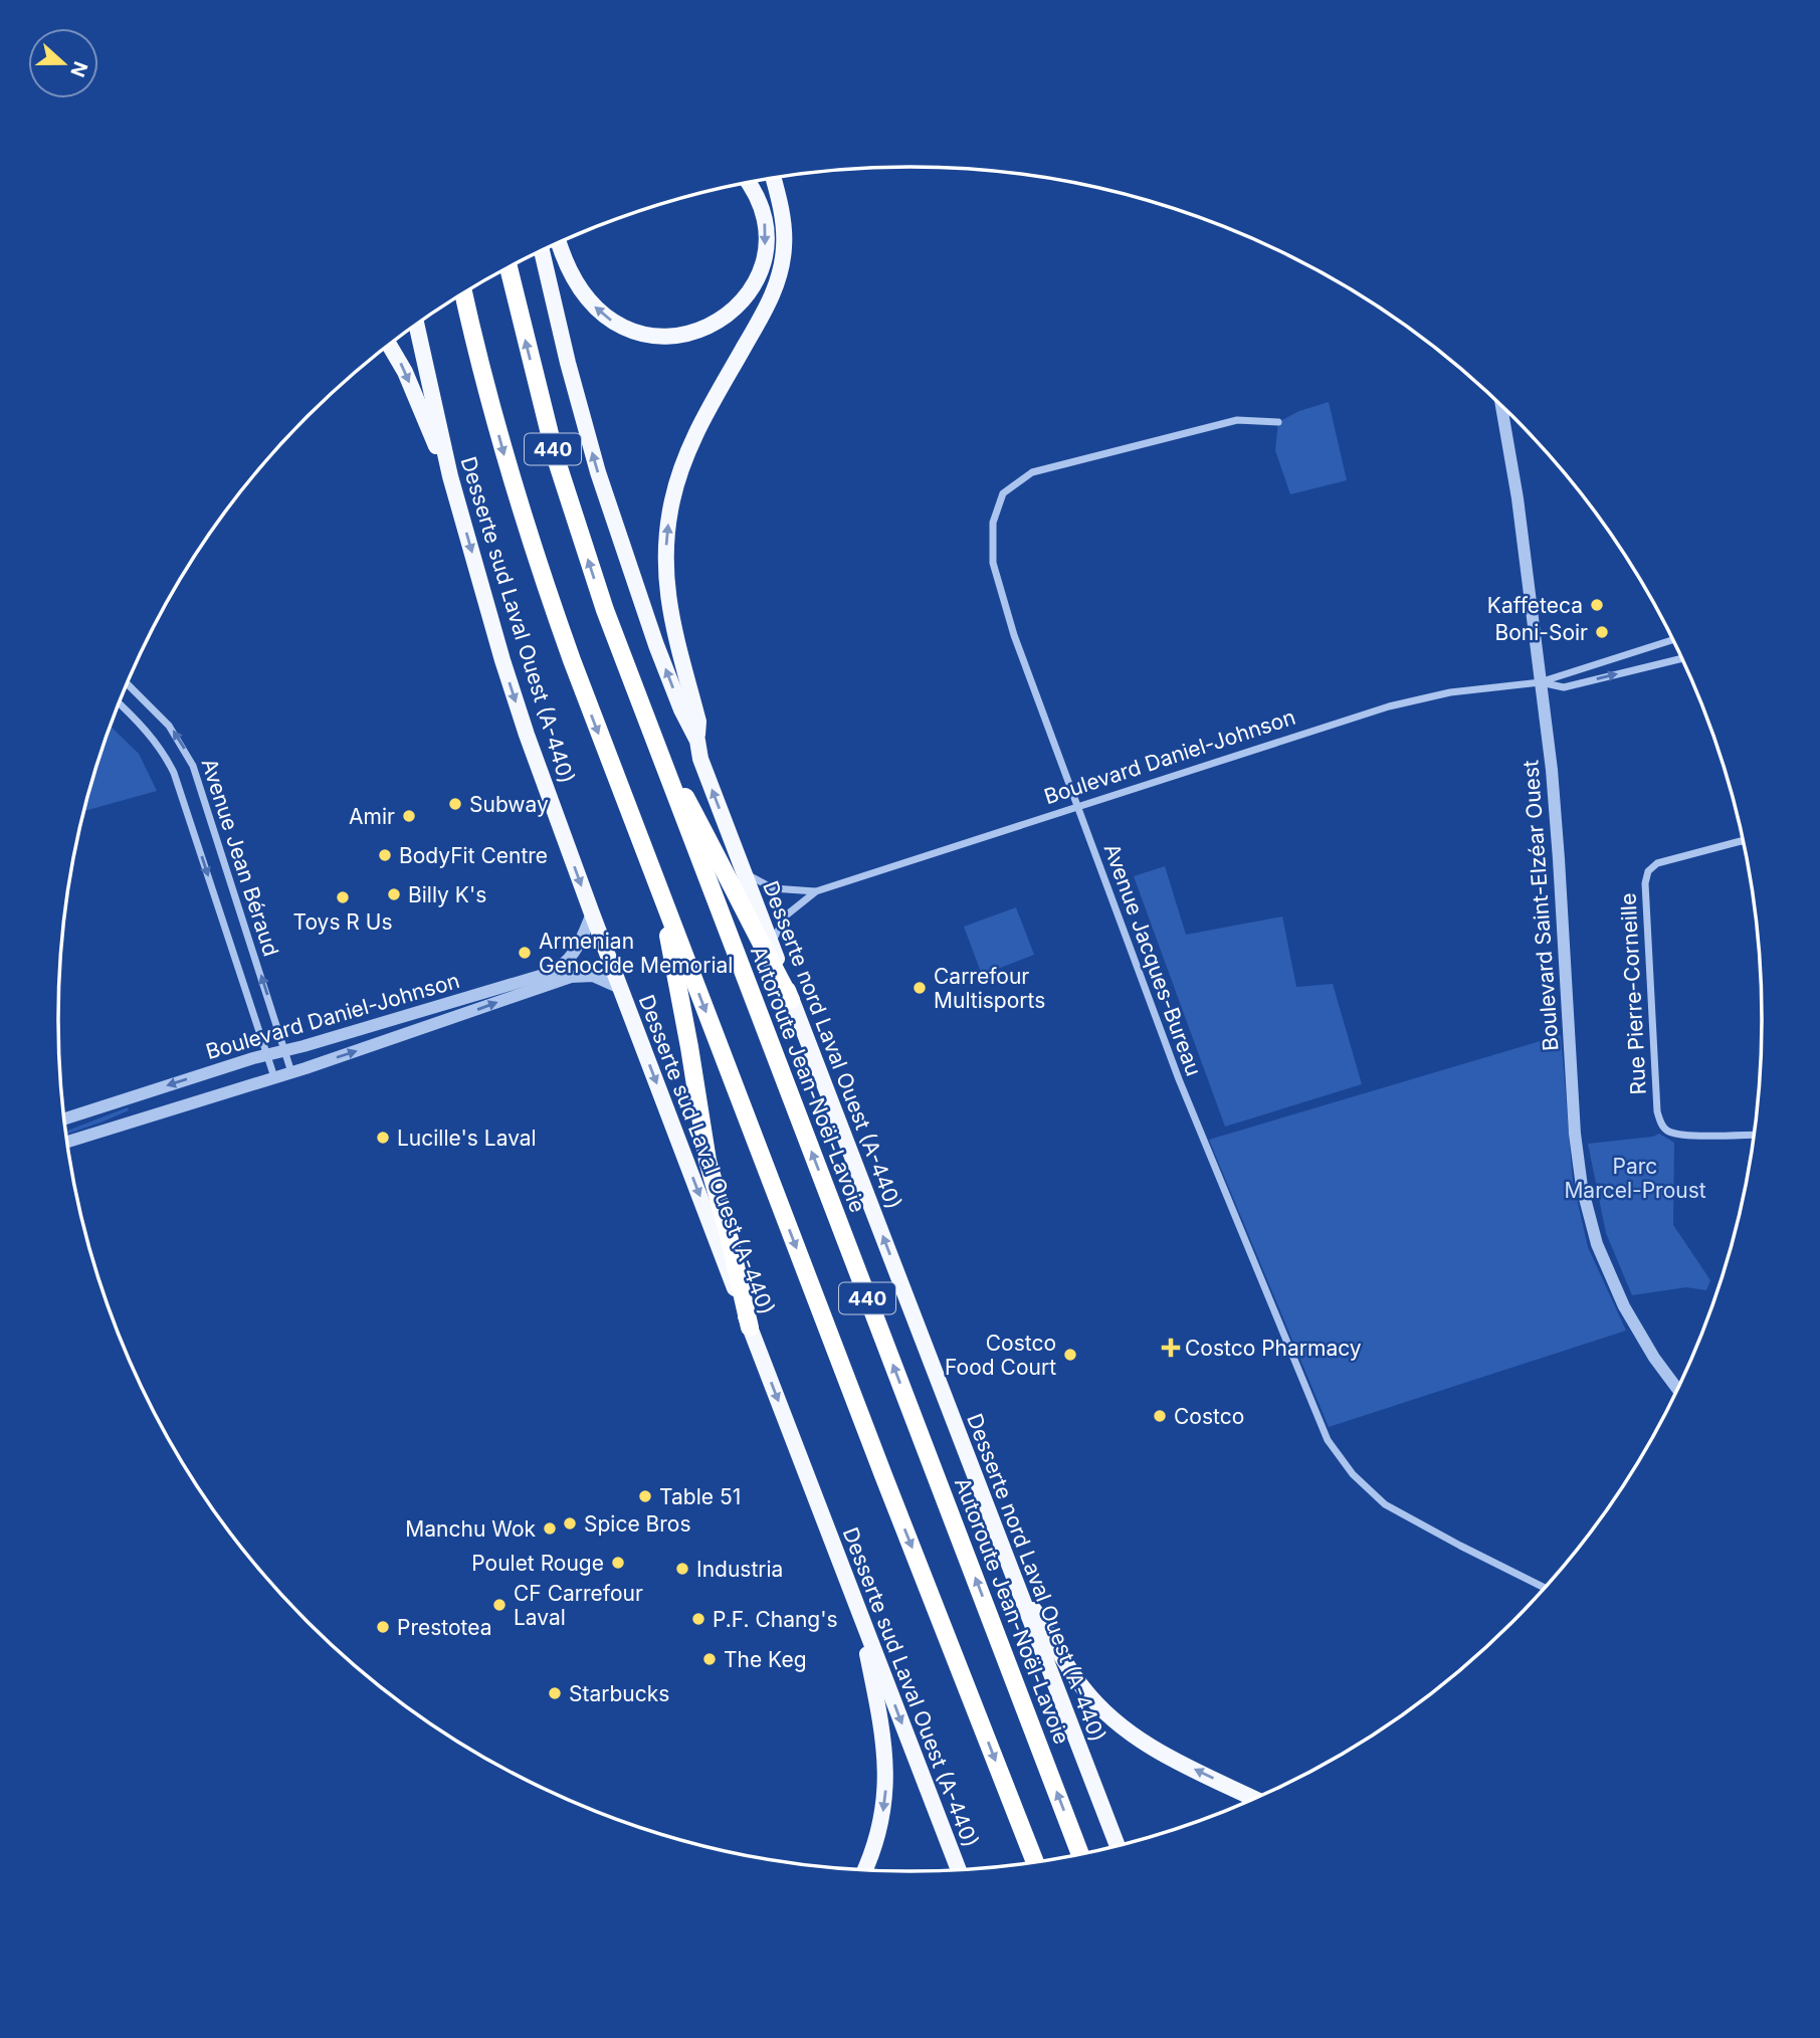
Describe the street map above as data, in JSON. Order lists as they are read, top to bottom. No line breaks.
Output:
{"streets":{"highway":["440","Autoroute Jean-Noël-Lavoie"],"main road":["Desserte sud Laval Ouest (A-440)","Desserte nord Laval Ouest (A-440)"],"street":["Boulevard Daniel-Johnson","Avenue Jean Béraud","Boulevard Saint-Elzéar Ouest","Avenue Jacques-Bureau","Rue Pierre-Corneille"]},"crossings":[["Desserte sud Laval Ouest (A-440)","Boulevard Daniel-Johnson"],["Boulevard Daniel-Johnson","Avenue Jean Béraud"],["Boulevard Daniel-Johnson","Boulevard Saint-Elzéar Ouest"],["Boulevard Daniel-Johnson","Avenue Jacques-Bureau"],["Boulevard Daniel-Johnson","Desserte nord Laval Ouest (A-440)"]],"one_way":["Desserte sud Laval Ouest (A-440)","Desserte nord Laval Ouest (A-440)"],"parks":["Parc Marcel-Proust"],"places":{"other":["Kaffeteca","Boni-Soir","Subway","Amir","BodyFit Centre","Billy K's","Toys R Us","Armenian Genocide Memorial","Carrefour Multisports","Lucille's Laval","Costco Food Court","Costco","Table 51","Spice Bros","Manchu Wok","Poulet Rouge","Industria","CF Carrefour Laval","P.F. Chang's","Prestotea","The Keg","Starbucks"],"health":["Costco Pharmacy"]},"north":"right"}
